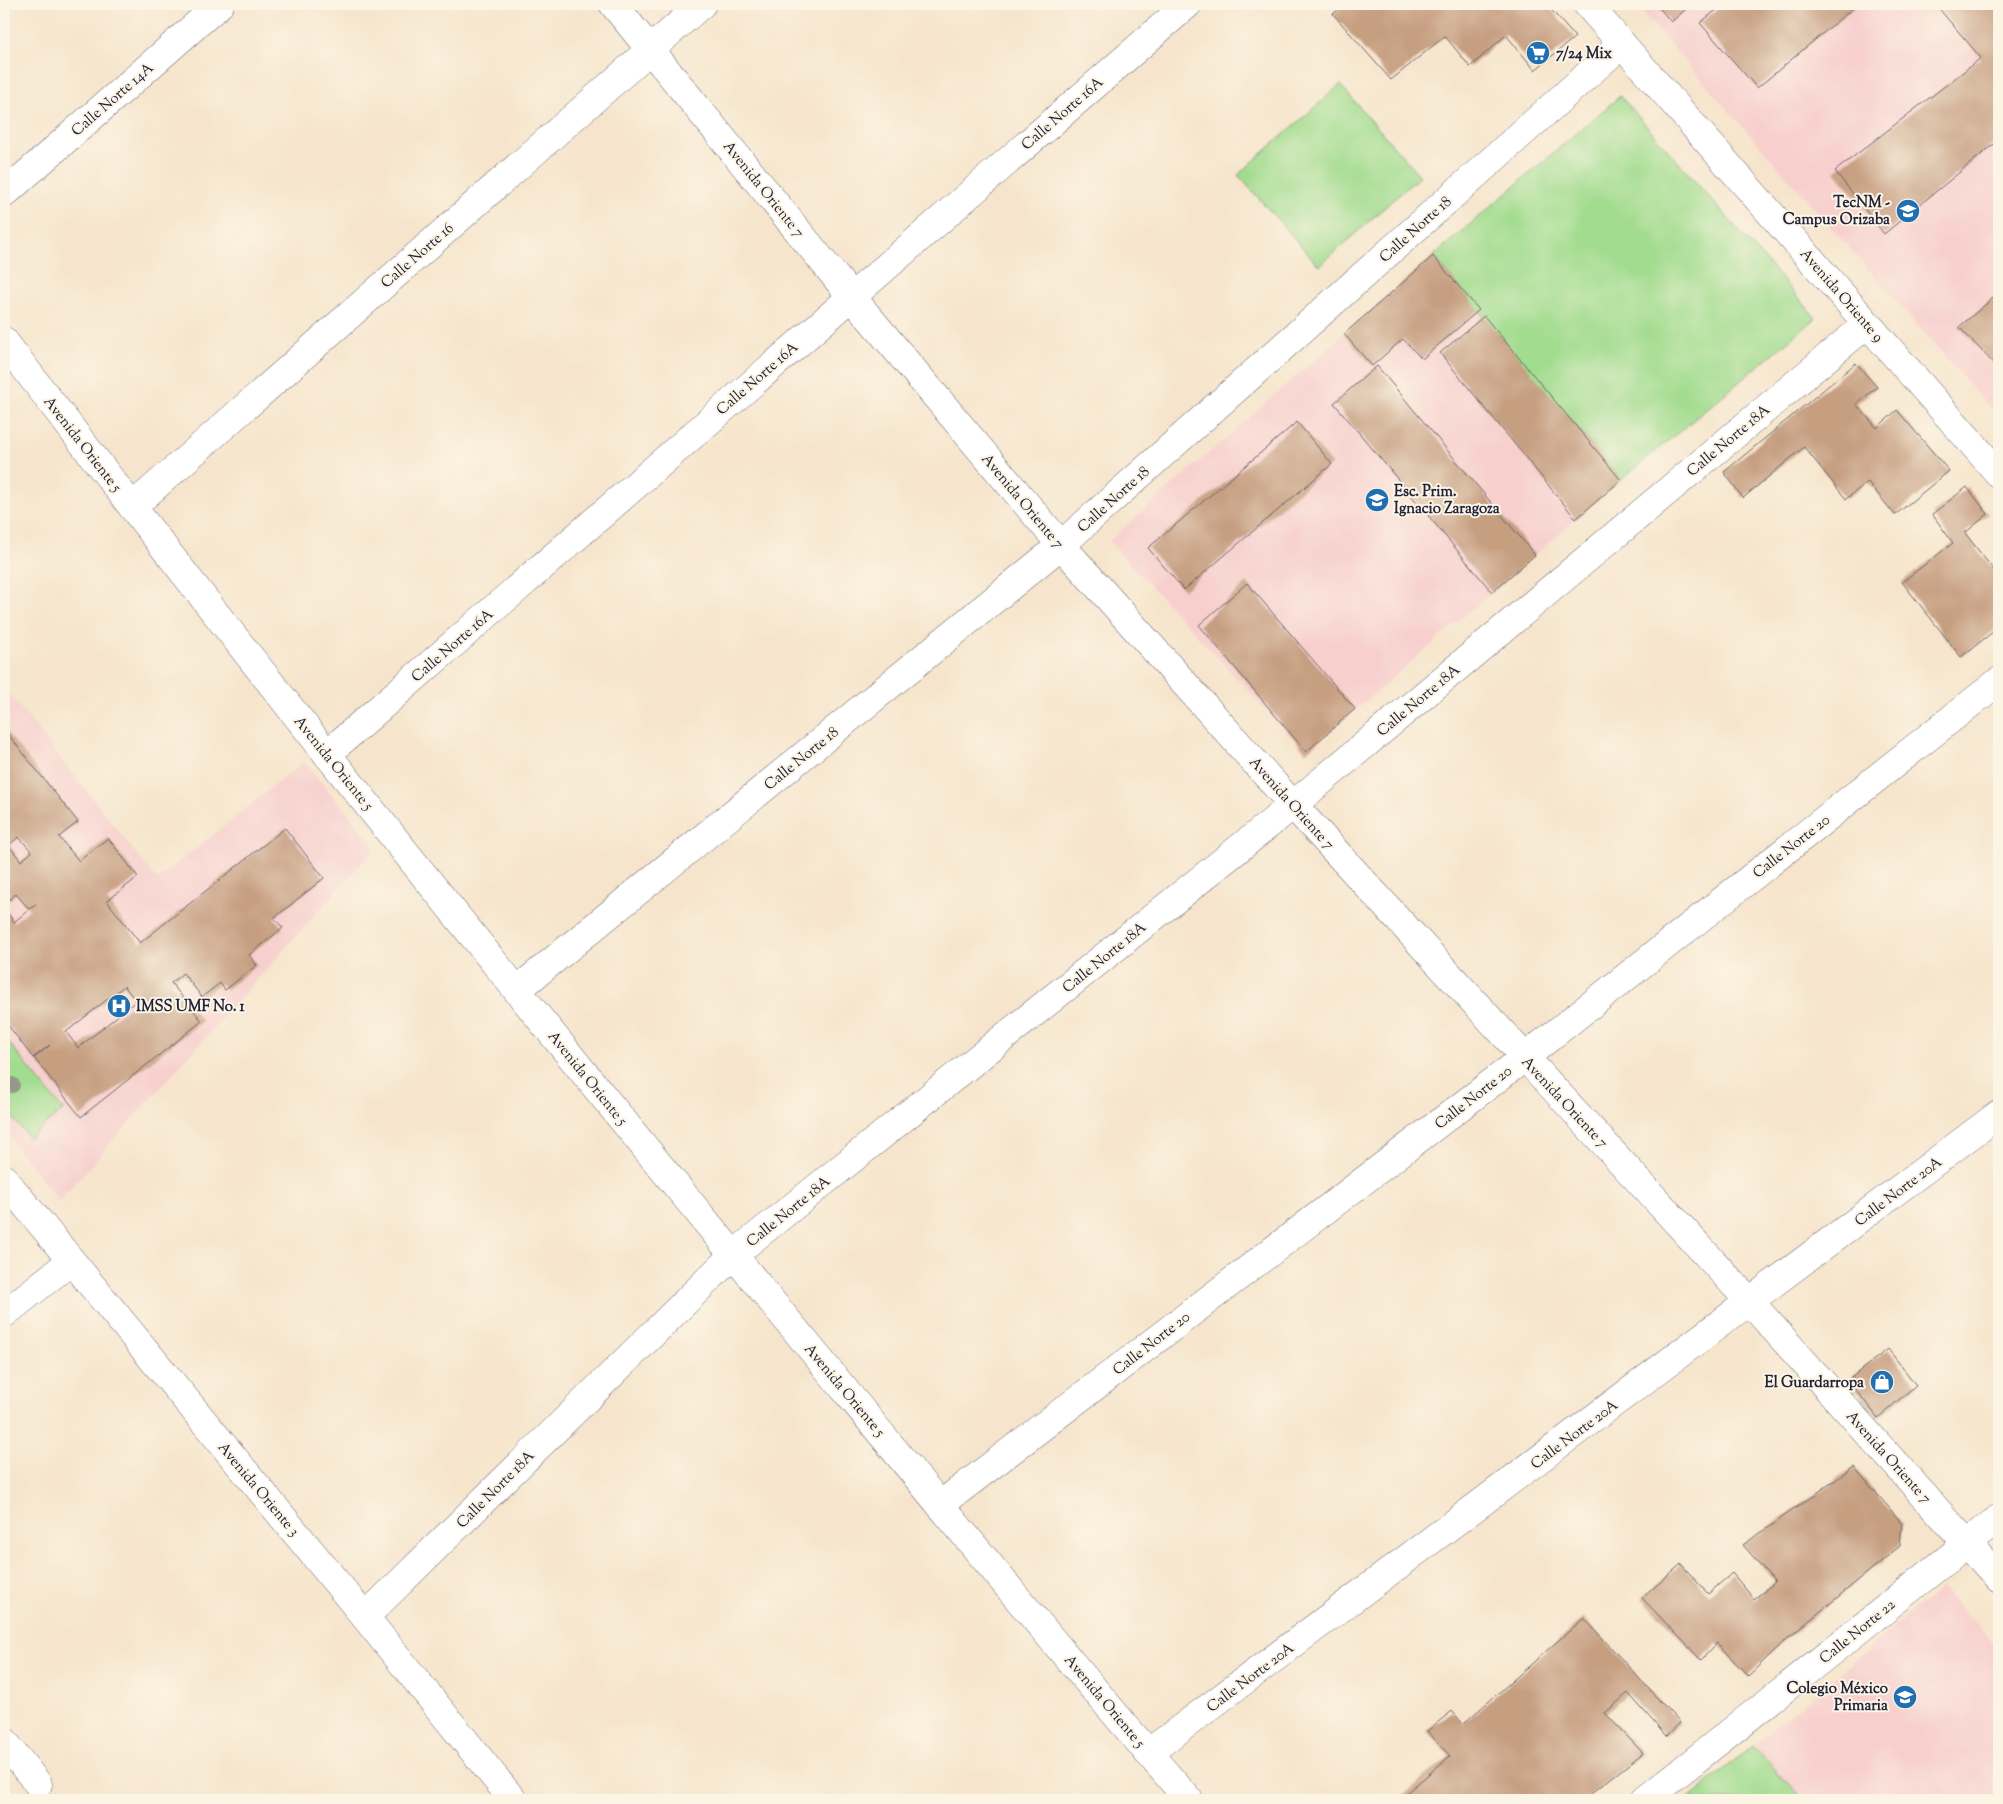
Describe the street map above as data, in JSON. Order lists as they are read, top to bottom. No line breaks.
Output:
{"streets":{"street":["Calle Norte 14A","Calle Norte 16A","Avenida Oriente 7","Calle Norte 18","Calle Norte 16","Avenida Oriente 9","Calle Norte 18A","Avenida Oriente 5","Calle Norte 20","Calle Norte 20A","Avenida Oriente 3","Calle Norte 22"]},"crossings":[["Calle Norte 16A","Avenida Oriente 7"],["Calle Norte 16A","Avenida Oriente 5"],["Avenida Oriente 7","Calle Norte 18"],["Avenida Oriente 7","Calle Norte 16"],["Avenida Oriente 7","Calle Norte 18A"],["Avenida Oriente 7","Calle Norte 20"],["Avenida Oriente 7","Calle Norte 20A"],["Avenida Oriente 7","Calle Norte 22"],["Calle Norte 18","Avenida Oriente 9"],["Calle Norte 18","Avenida Oriente 5"],["Calle Norte 16","Avenida Oriente 5"],["Avenida Oriente 9","Calle Norte 18A"],["Calle Norte 18A","Avenida Oriente 5"],["Calle Norte 18A","Avenida Oriente 3"],["Avenida Oriente 5","Calle Norte 20"],["Avenida Oriente 5","Calle Norte 20A"]],"places":{"supermarket":["7/24 Mix"],"school or university":["TecNM - Campus Orizaba","Esc. Prim. Ignacio Zaragoza","Colegio México Primaria"],"hospital":["IMSS UMF No. 1"],"shop":["El Guardarropa"]}}
